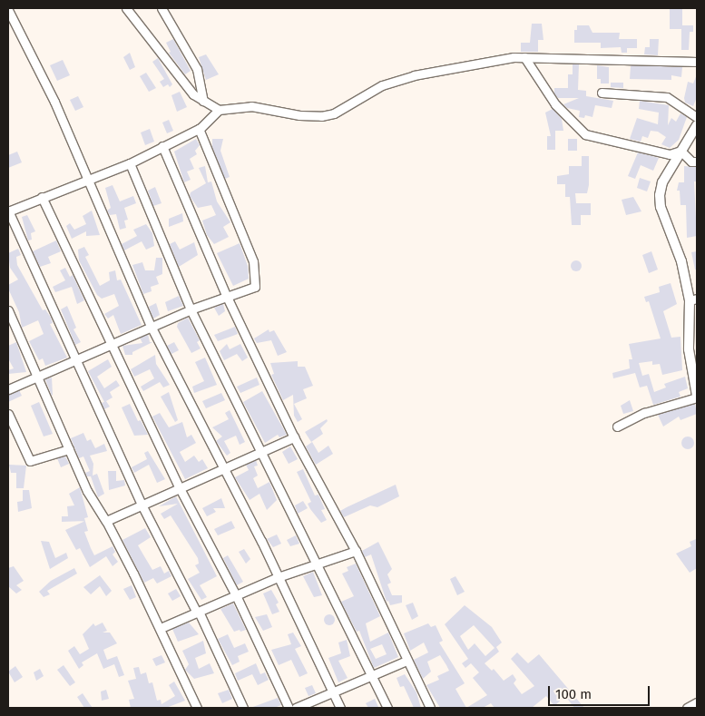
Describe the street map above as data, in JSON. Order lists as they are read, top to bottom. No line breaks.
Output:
{"scale_bar":"100 m"}
